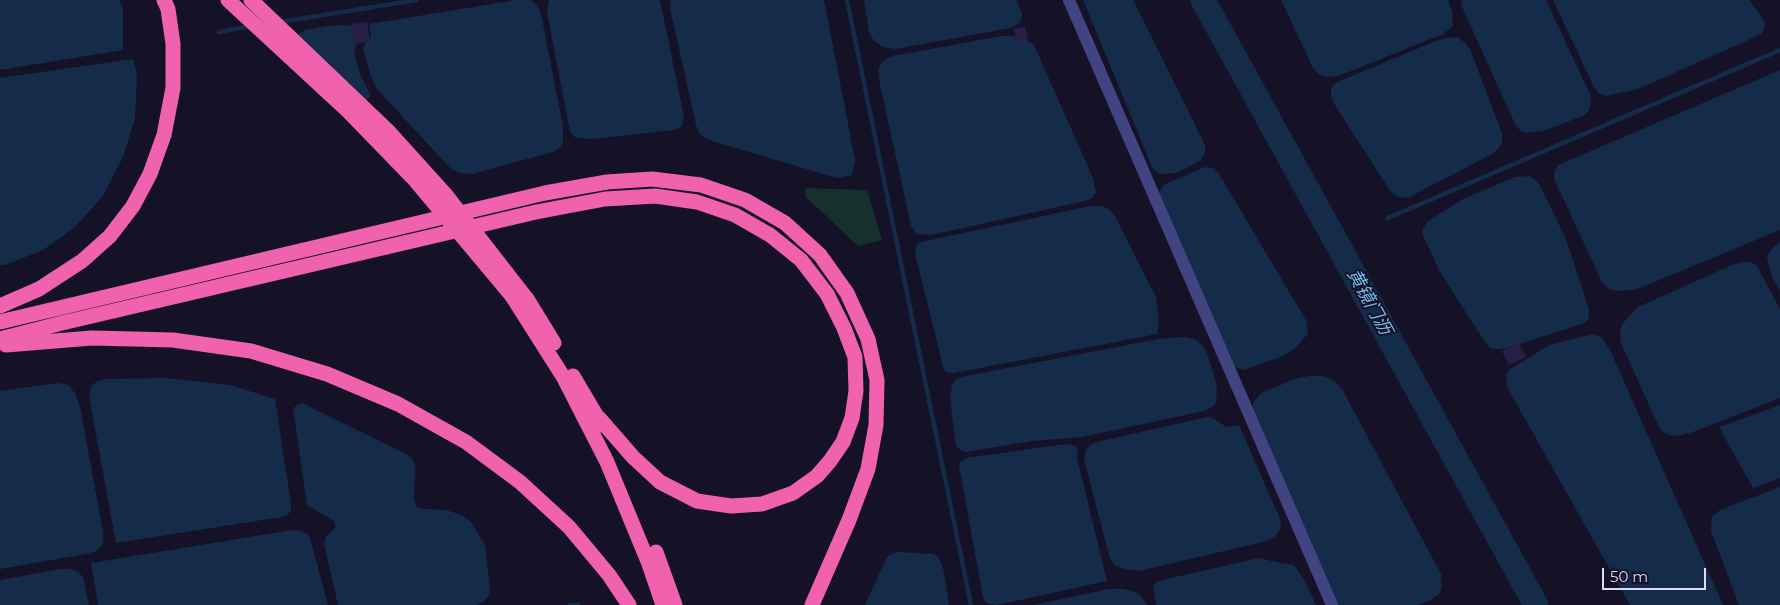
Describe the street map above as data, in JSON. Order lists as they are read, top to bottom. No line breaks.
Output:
{"water":["黄镜门沥"],"scale_bar":"50 m"}
